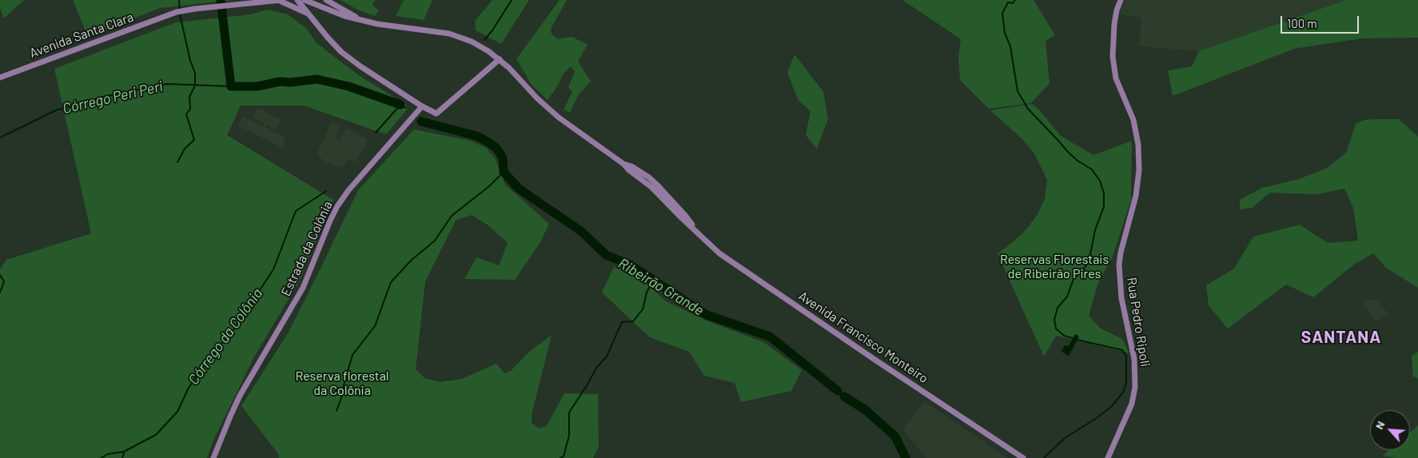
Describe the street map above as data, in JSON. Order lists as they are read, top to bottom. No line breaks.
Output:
{"streets":{"street":["Avenida Santa Clara","Estrada da Colônia","Rua Pedro Ripoli","Avenida Francisco Monteiro"]},"districts":["SANTANA"],"water":["Córrego Peri Peri","Ribeirão Grande","Córrego da Colônia"],"parks":["Reservas Florestais de Ribeirão Pires","Reserva florestal da Colônia"],"scale_bar":"100 m","north":"top left"}
